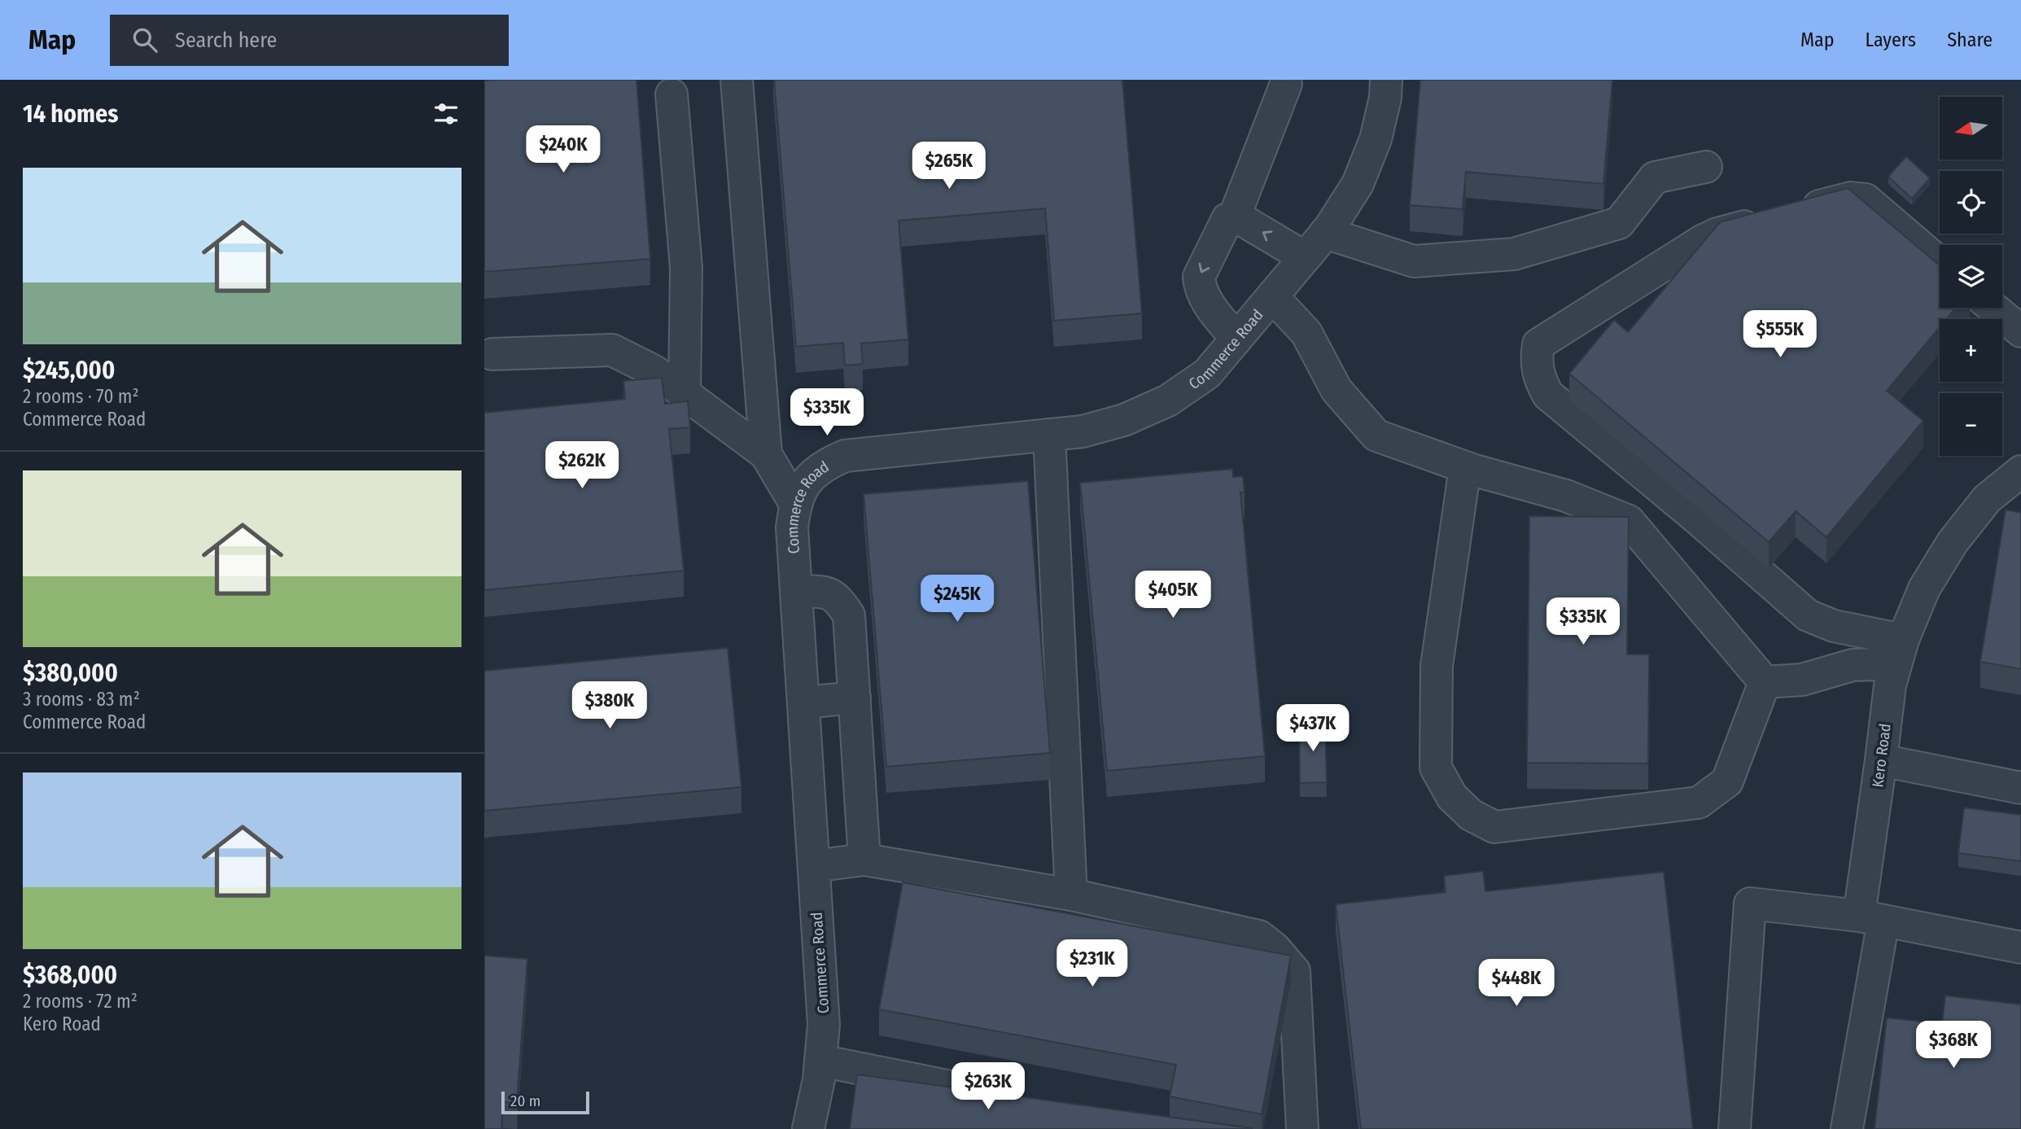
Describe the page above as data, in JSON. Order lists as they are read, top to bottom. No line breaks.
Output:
{"streets":{"street":["Commerce Road","Kero Road"]},"scale_bar":"20 m","north":"left","page":{"header":"Map","search":"Search here","nav":["Map","Layers","Share"],"heading":"14 homes","map_buttons":["+","−"],"price":["$240K","$265K","$555K","$335K","$262K","$405K","$245K","$335K","$380K","$437K","$231K","$448K","$368K","$263K"],"list":[{"name":"$245,000","note":"2 rooms · 70 m² · Commerce Road"},{"name":"$380,000","note":"3 rooms · 83 m² · Commerce Road"},{"name":"$368,000","note":"2 rooms · 72 m² · Kero Road"}],"scale":"20 m"}}
